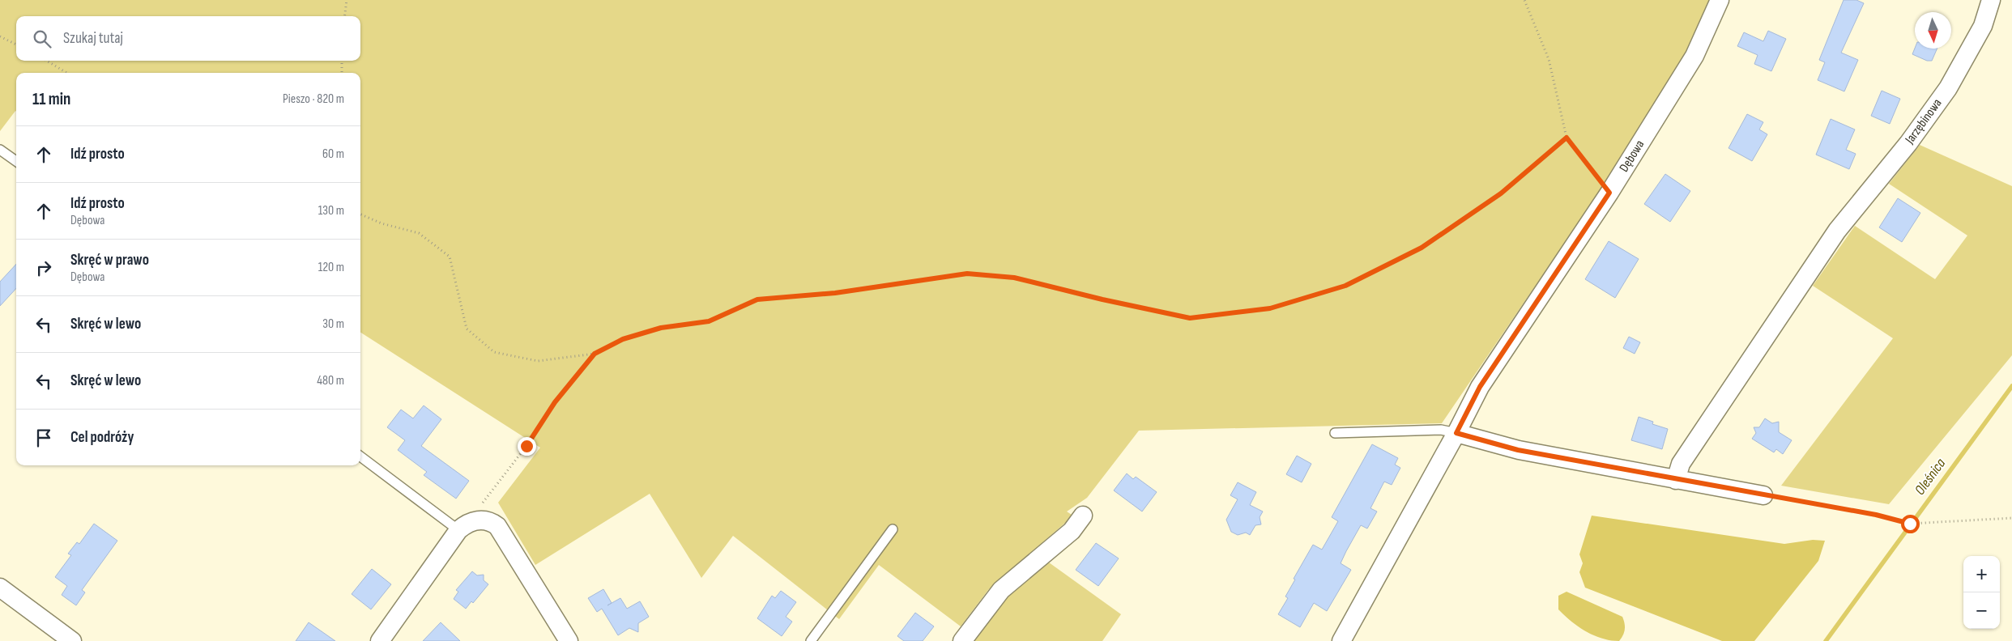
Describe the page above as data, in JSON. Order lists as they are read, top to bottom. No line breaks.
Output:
{"streets":{"street":["Jarzębinowa","Dębowa"]},"water":["Oleśnica"],"north":"bottom","page":{"search":"Szukaj tutaj","heading":["11 min","Pieszo · 820 m"],"list":[["Idź prosto","60 m"],["Idź prosto","Dębowa","130 m"],["Skręć w prawo","Dębowa","120 m"],["Skręć w lewo","30 m"],["Skręć w lewo","480 m"],"Cel podróży"],"map_buttons":["+","−"]}}
